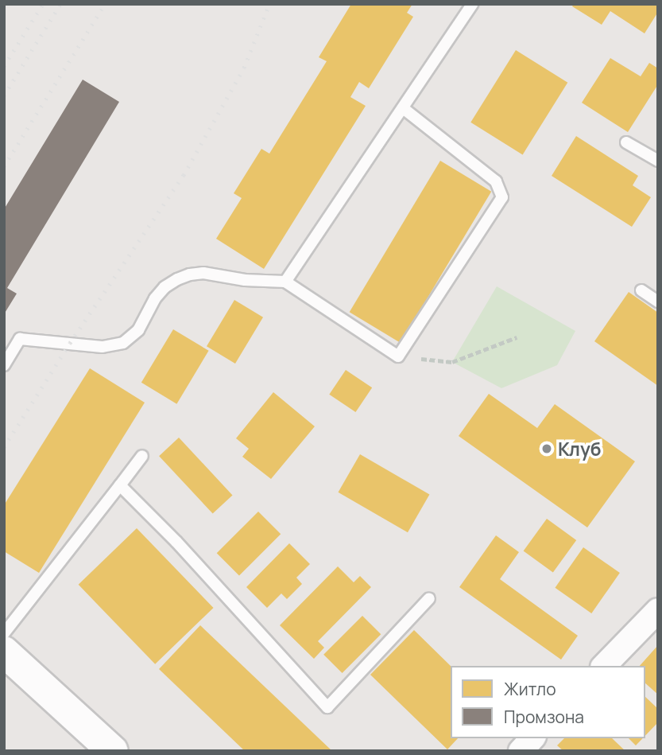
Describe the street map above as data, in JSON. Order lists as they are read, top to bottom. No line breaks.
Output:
{"places":["Клуб"],"legend":["Житло","Промзона"]}
